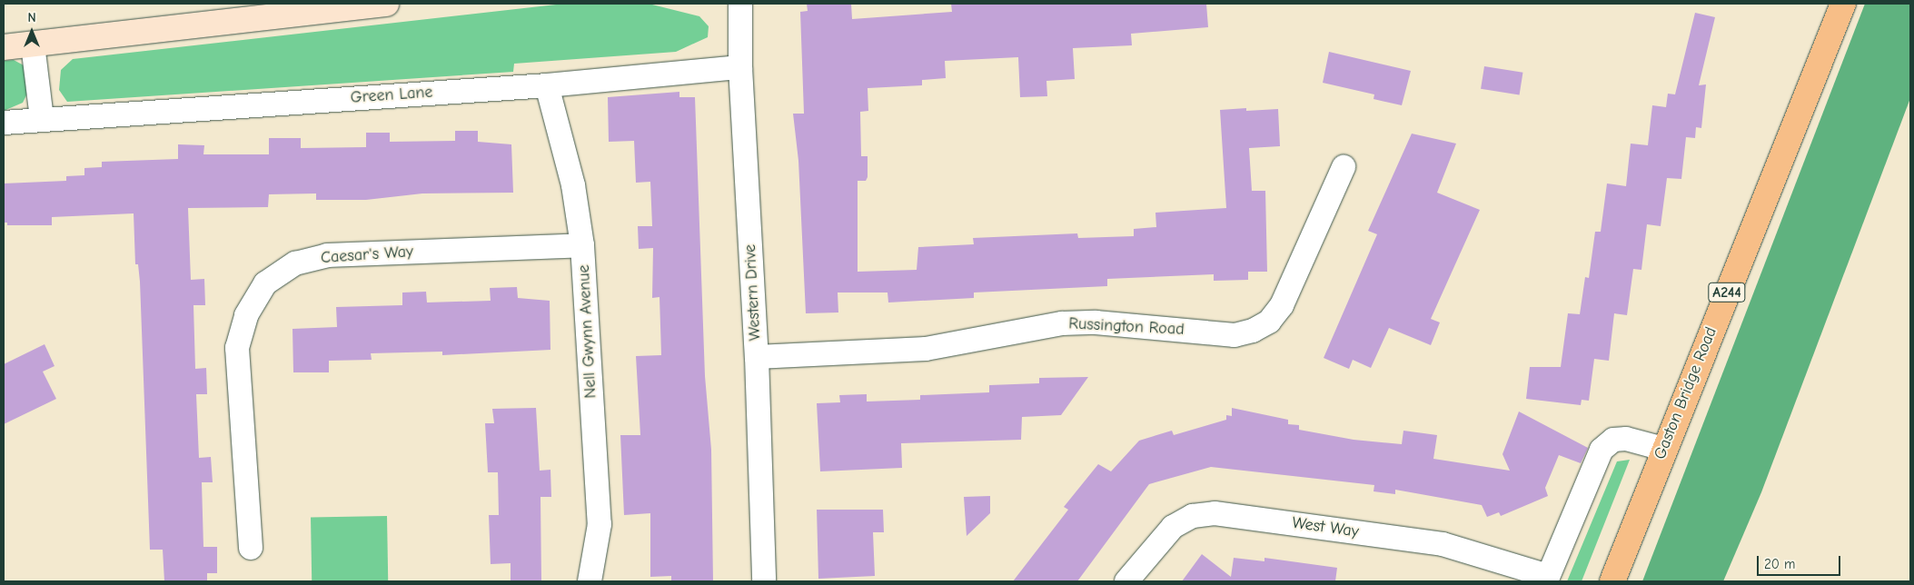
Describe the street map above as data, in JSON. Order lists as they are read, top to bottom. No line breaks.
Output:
{"streets":{"main road":["A244","Gaston Bridge Road"],"street":["Green Lane","Caesar's Way","Western Drive","Russington Road","Nell Gwynn Avenue","West Way"]},"crossings":[["Green Lane","Western Drive"],["Green Lane","Nell Gwynn Avenue"],["Caesar's Way","Nell Gwynn Avenue"],["Western Drive","Russington Road"]],"scale_bar":"20 m","north":"top"}
